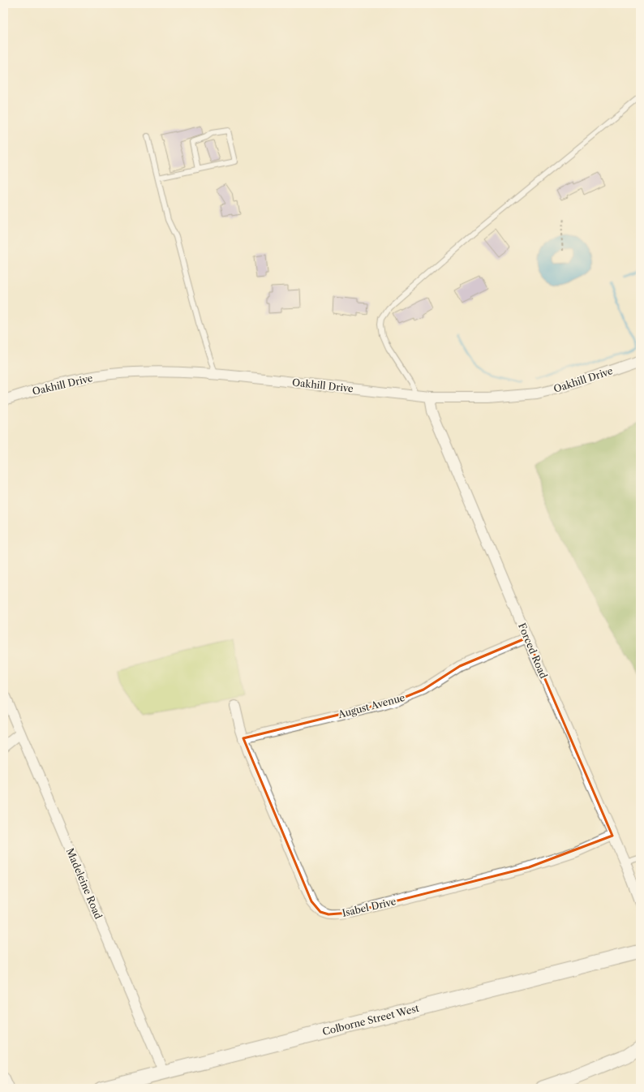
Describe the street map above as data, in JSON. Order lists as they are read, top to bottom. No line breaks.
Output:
{"streets":{"main road":["Colborne Street West"],"street":["Oakhill Drive","Forced Road","August Avenue","Madeleine Road","Isabel Drive"]},"crossings":[["Oakhill Drive","Forced Road"],["Forced Road","August Avenue"],["Forced Road","Isabel Drive"],["August Avenue","Isabel Drive"],["Madeleine Road","Colborne Street West"]]}
